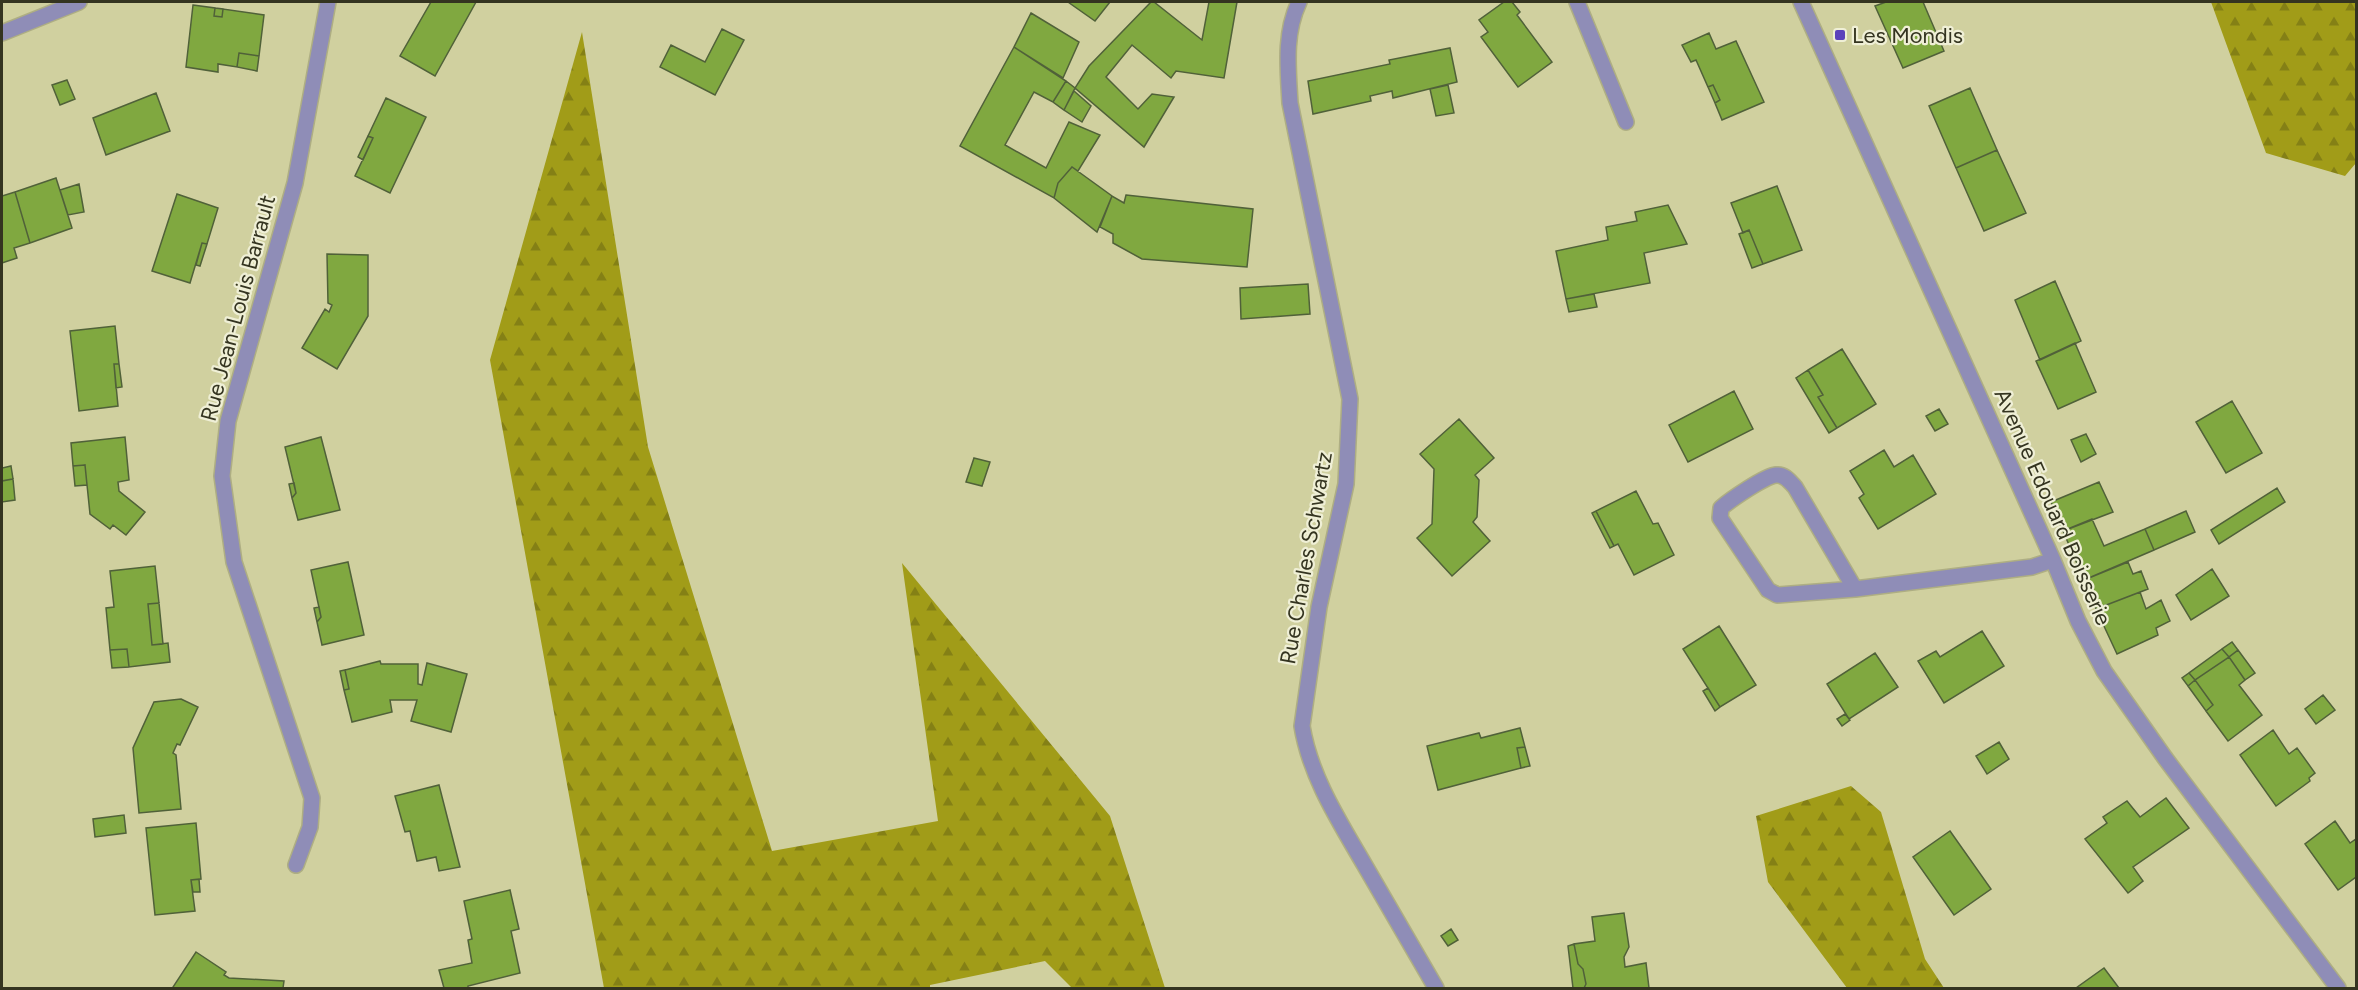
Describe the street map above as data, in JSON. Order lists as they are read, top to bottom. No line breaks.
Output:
{"streets":{"street":["Rue Jean-Louis Barrault","Avenue Edouard Boisserie","Rue Charles Schwartz"]},"places":{"transit":["Les Mondis"]}}
